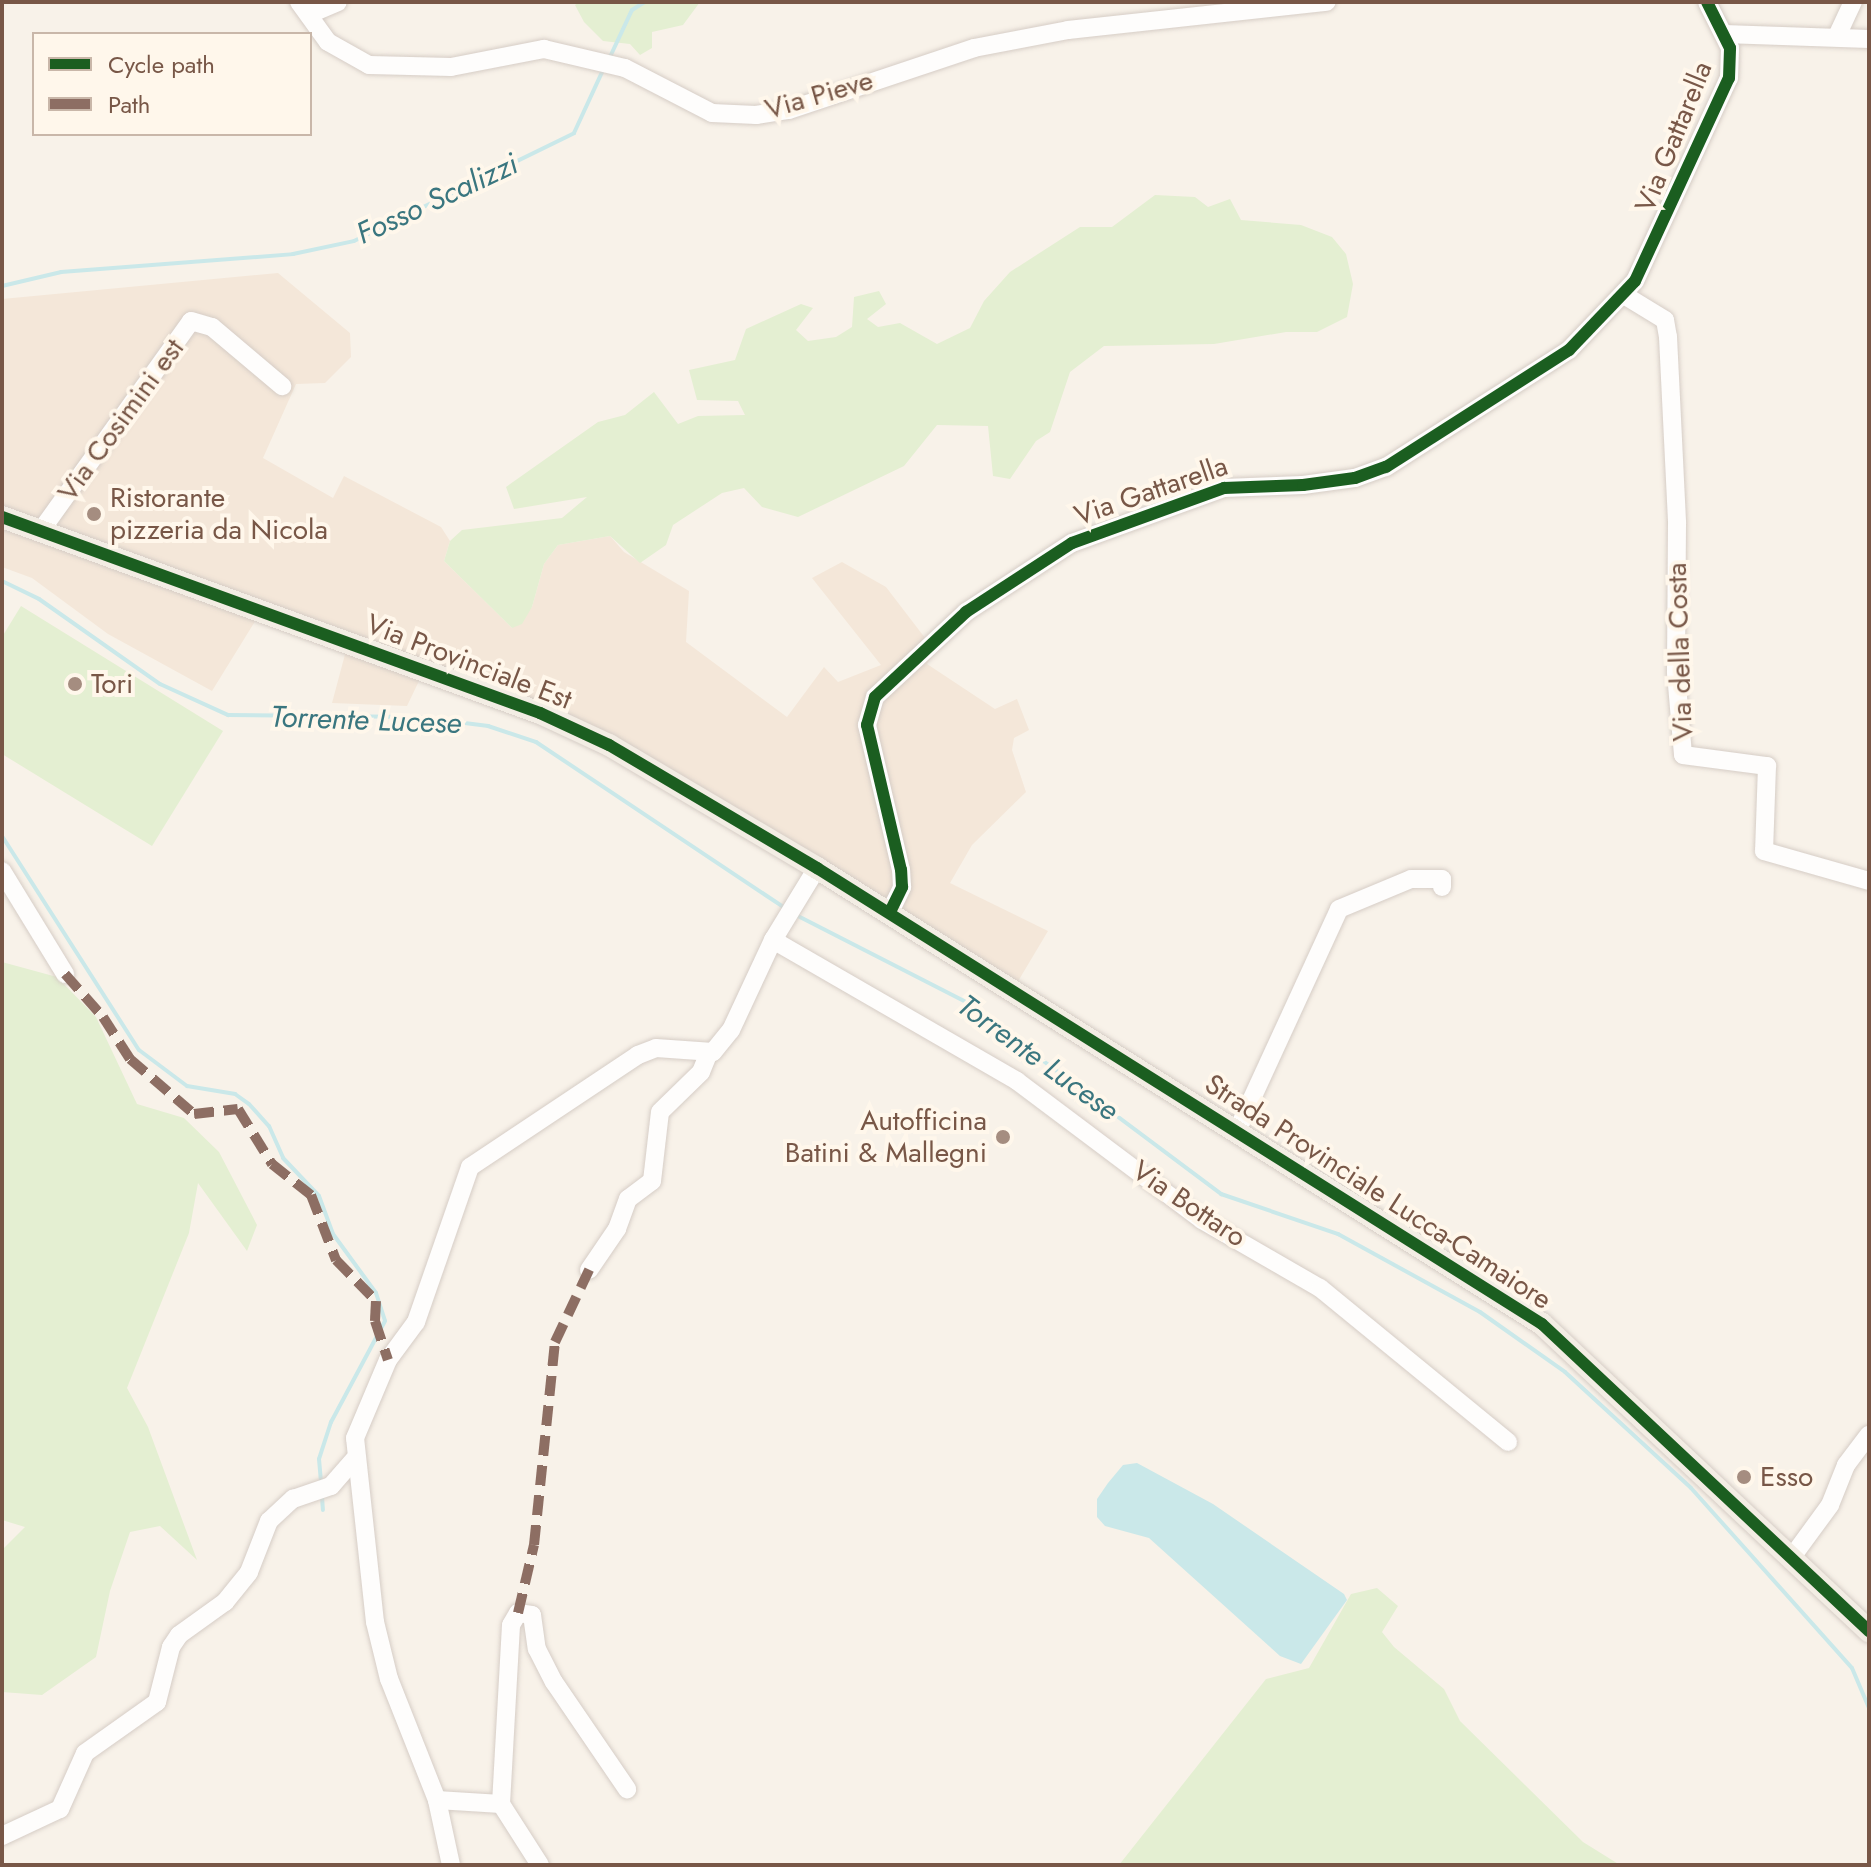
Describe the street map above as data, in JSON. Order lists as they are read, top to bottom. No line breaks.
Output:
{"streets":{"main road":["Via Provinciale Est","Strada Provinciale Lucca-Camaiore"],"street":["Via Pieve","Via Gattarella","Via Cosimini est","Via della Costa","Via Bottaro"]},"crossings":[["Via Gattarella","Via della Costa"],["Via Gattarella","Via Provinciale Est"],["Via Gattarella","Strada Provinciale Lucca-Camaiore"],["Via Cosimini est","Via Provinciale Est"],["Via Provinciale Est","Strada Provinciale Lucca-Camaiore"]],"water":["Fosso Scalizzi","Torrente Lucese"],"places":["Ristorante pizzeria da Nicola","Tori","Autofficina Batini & Mallegni","Esso"],"legend":["Cycle path","Path"]}
